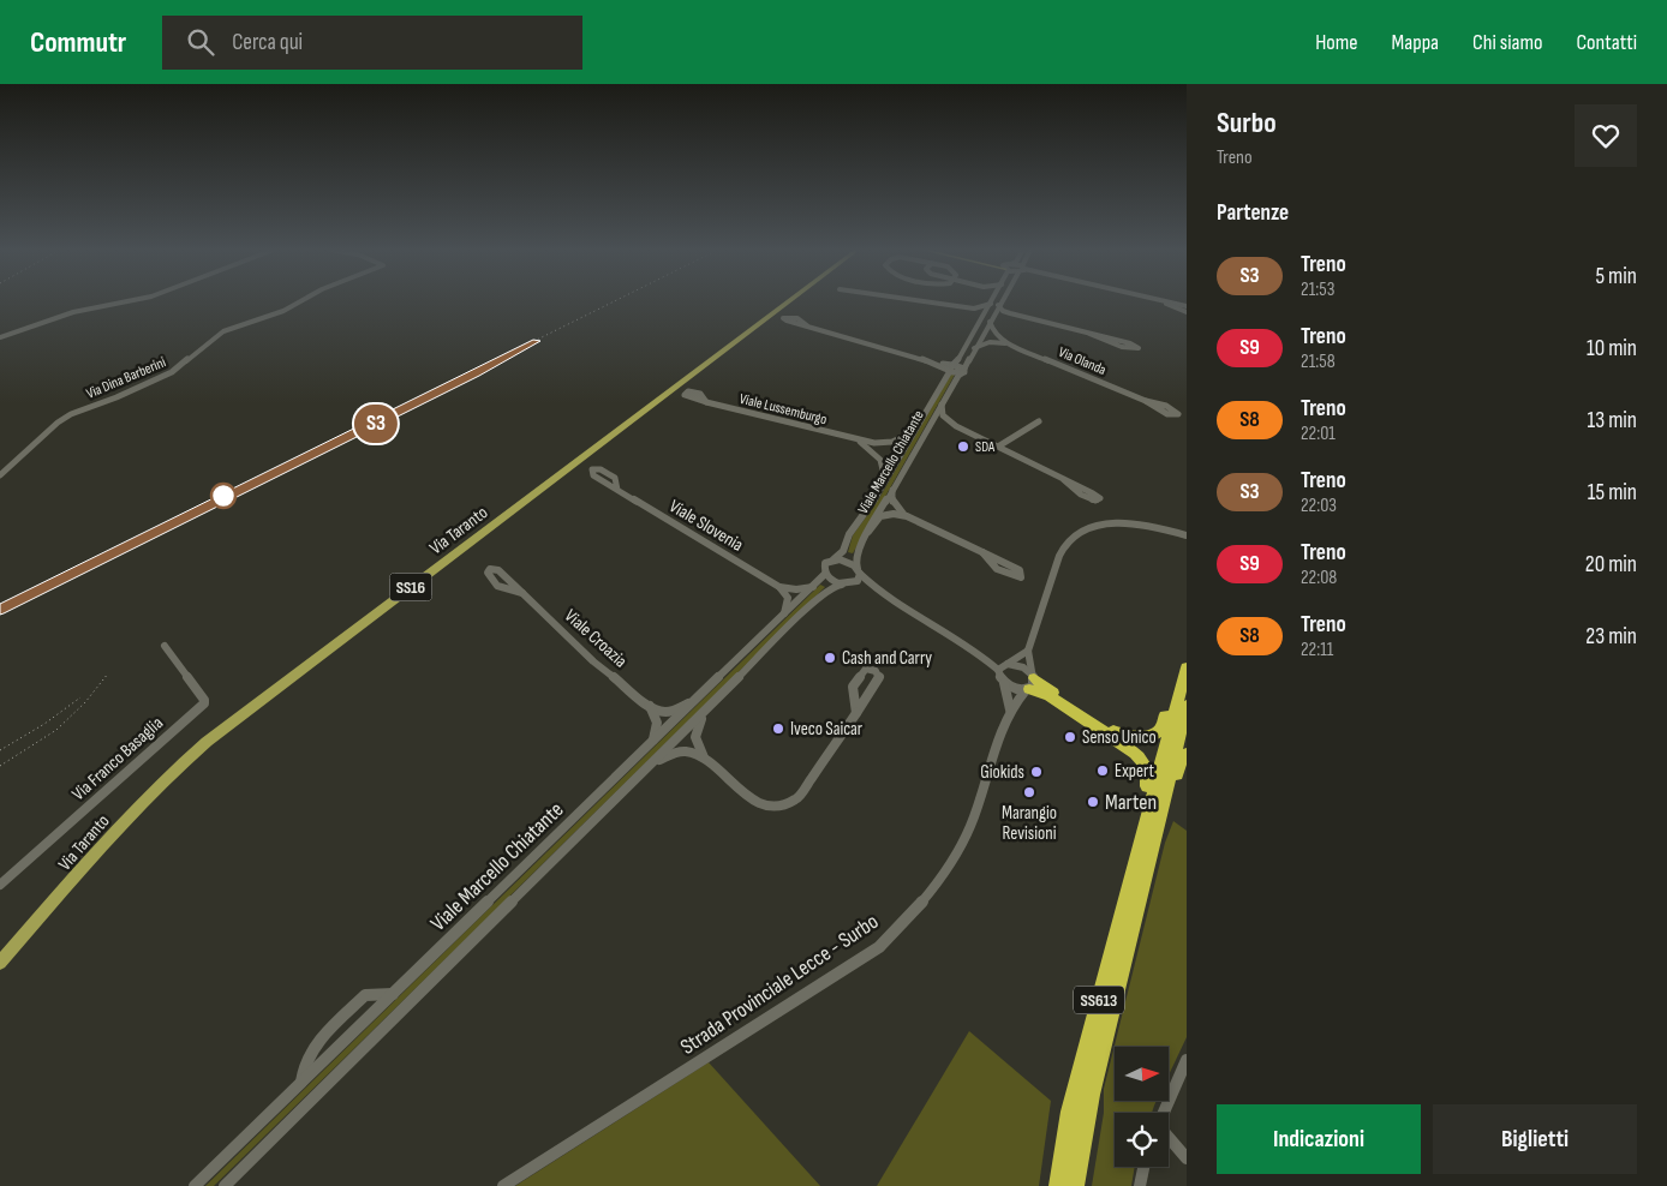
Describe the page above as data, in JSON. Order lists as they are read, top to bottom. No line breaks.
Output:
{"streets":{"highway":["SS613"],"main road":["Via Taranto","SS16"],"street":["Via Olanda","Via Dina Barberini","Viale Lussemburgo","Viale Marcello Chiatante","Viale Slovenia","Viale Croazia","Via Franco Basaglia","Strada Provinciale Lecce - Surbo"]},"crossings":[["Via Olanda","Viale Marcello Chiatante"],["Viale Lussemburgo","Viale Marcello Chiatante"]],"places":["SDA","Cash and Carry","Iveco Saicar","Senso Unico","Expert","Giokids","Marangio Revisioni","Marten"],"north":"right","page":{"header":"Commutr","search":"Cerca qui","nav":["Home","Mappa","Chi siamo","Contatti"],"on_map":"S3","heading":[["Surbo","Treno"],"Partenze"],"list":[{"mark":"S3","name":"Treno","note":"21:53","value":"5 min"},{"mark":"S9","name":"Treno","note":"21:58","value":"10 min"},{"mark":"S8","name":"Treno","note":"22:01","value":"13 min"},{"mark":"S3","name":"Treno","note":"22:03","value":"15 min"},{"mark":"S9","name":"Treno","note":"22:08","value":"20 min"},{"mark":"S8","name":"Treno","note":"22:11","value":"23 min"}],"buttons":["Indicazioni","Biglietti"]}}
